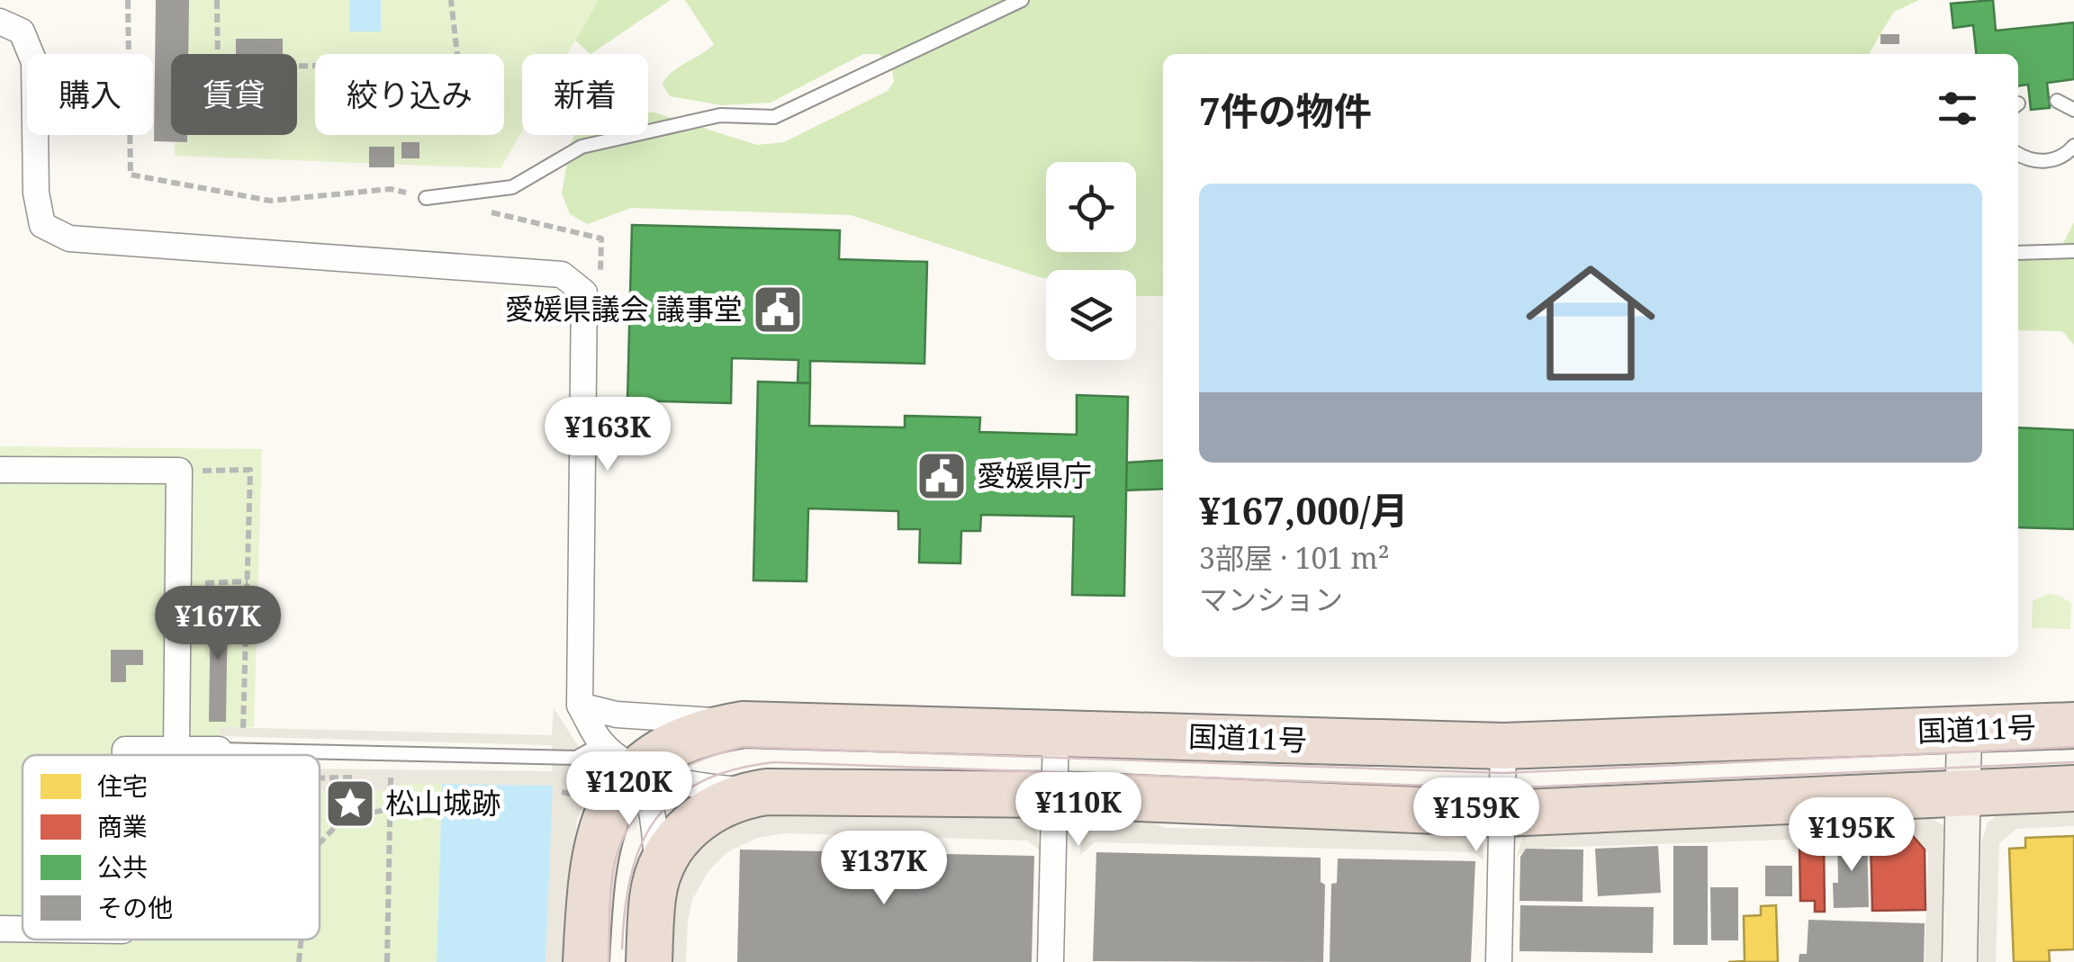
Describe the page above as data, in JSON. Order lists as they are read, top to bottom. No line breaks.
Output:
{"streets":{"highway":["国道11号"]},"places":{"public building":["愛媛県議会 議事堂","愛媛県庁"],"place":["松山城跡"]},"legend":["住宅","商業","公共","その他"],"page":{"chip":["購入","賃貸","絞り込み","新着"],"heading":"7件の物件","list":[{"name":"¥167,000/月","note":"3部屋 · 101 m² · マンション"}],"price":["¥163K","¥167K","¥120K","¥110K","¥159K","¥195K","¥137K"]}}
